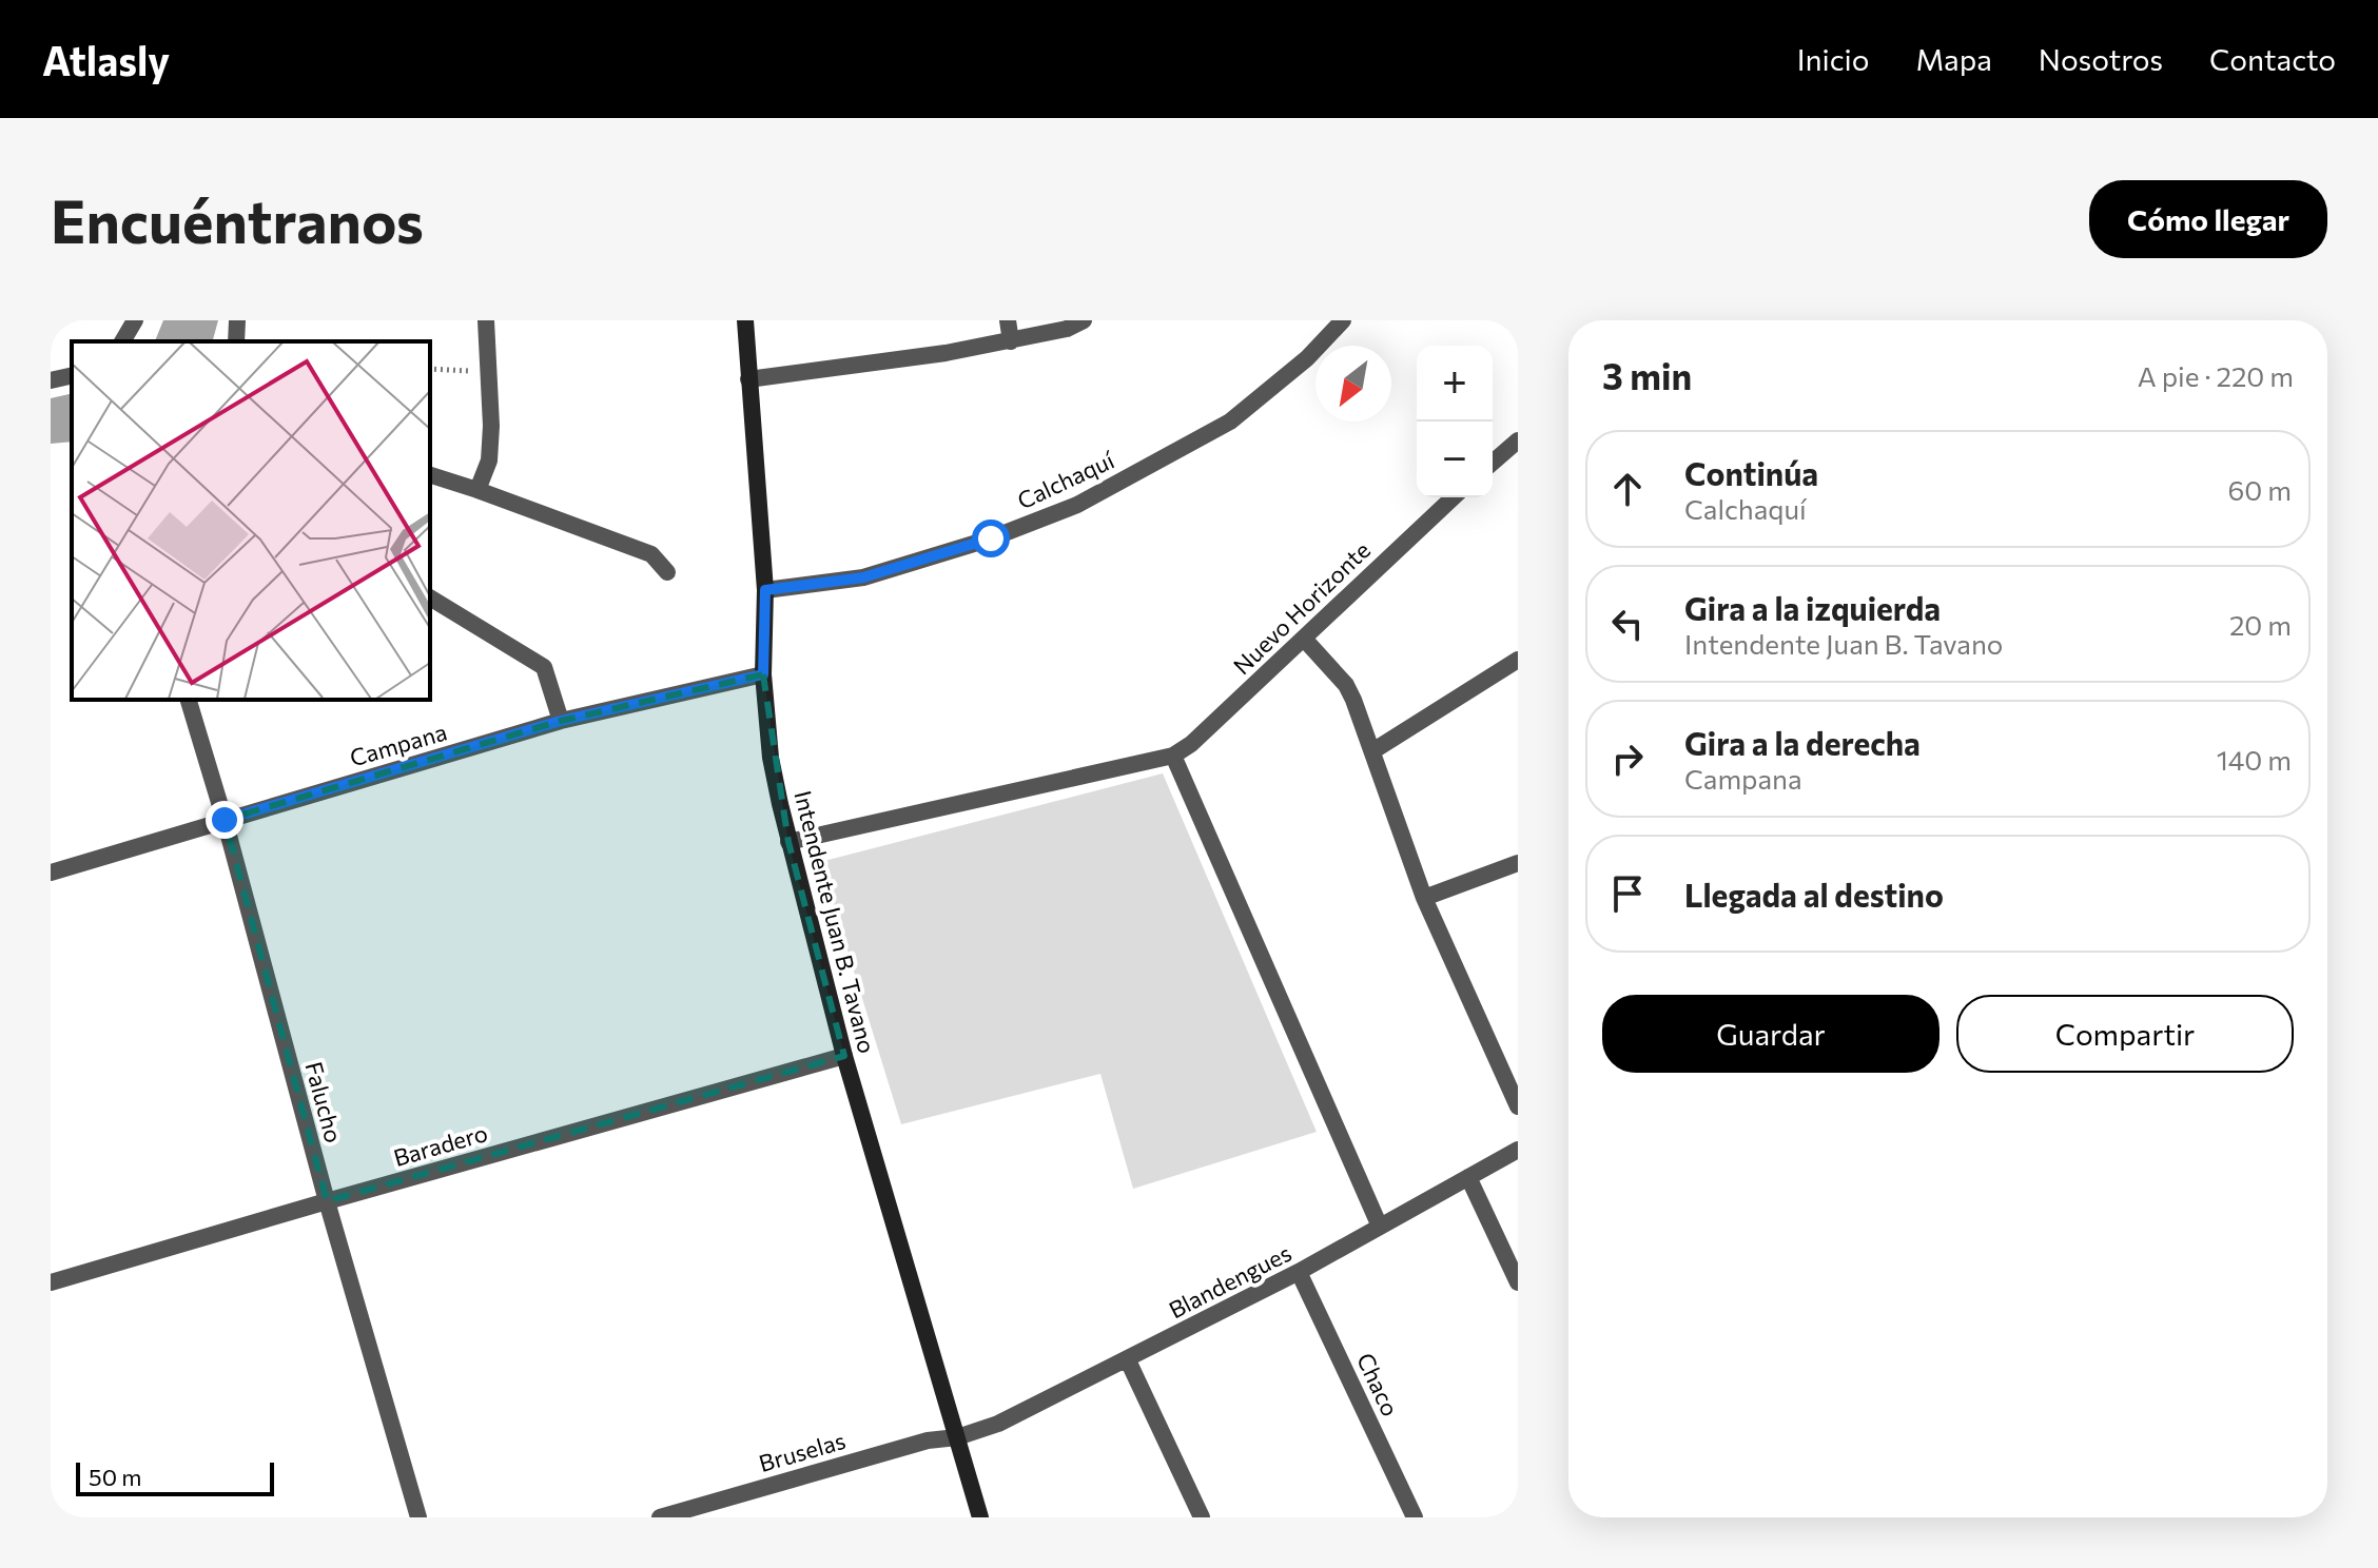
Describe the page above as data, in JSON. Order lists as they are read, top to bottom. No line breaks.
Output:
{"streets":{"street":["Calchaquí","Nuevo Horizonte","Campana","Intendente Juan B. Tavano","Falucho","Baradero","Blandengues","Chaco","Bruselas"]},"crossings":[["Calchaquí","Intendente Juan B. Tavano"],["Campana","Intendente Juan B. Tavano"],["Campana","Falucho"],["Intendente Juan B. Tavano","Baradero"],["Intendente Juan B. Tavano","Blandengues"],["Intendente Juan B. Tavano","Bruselas"],["Falucho","Baradero"],["Blandengues","Chaco"],["Blandengues","Bruselas"]],"scale_bar":"50 m","north":"bottom left","page":{"header":"Atlasly","nav":["Inicio","Mapa","Nosotros","Contacto"],"buttons":["Cómo llegar",["Guardar","Compartir"]],"title":"Encuéntranos","heading":["3 min","A pie · 220 m"],"map_buttons":["+","−"],"list":[["Continúa","Calchaquí","60 m"],["Gira a la izquierda","Intendente Juan B. Tavano","20 m"],["Gira a la derecha","Campana","140 m"],"Llegada al destino"],"scale":"50 m"}}
